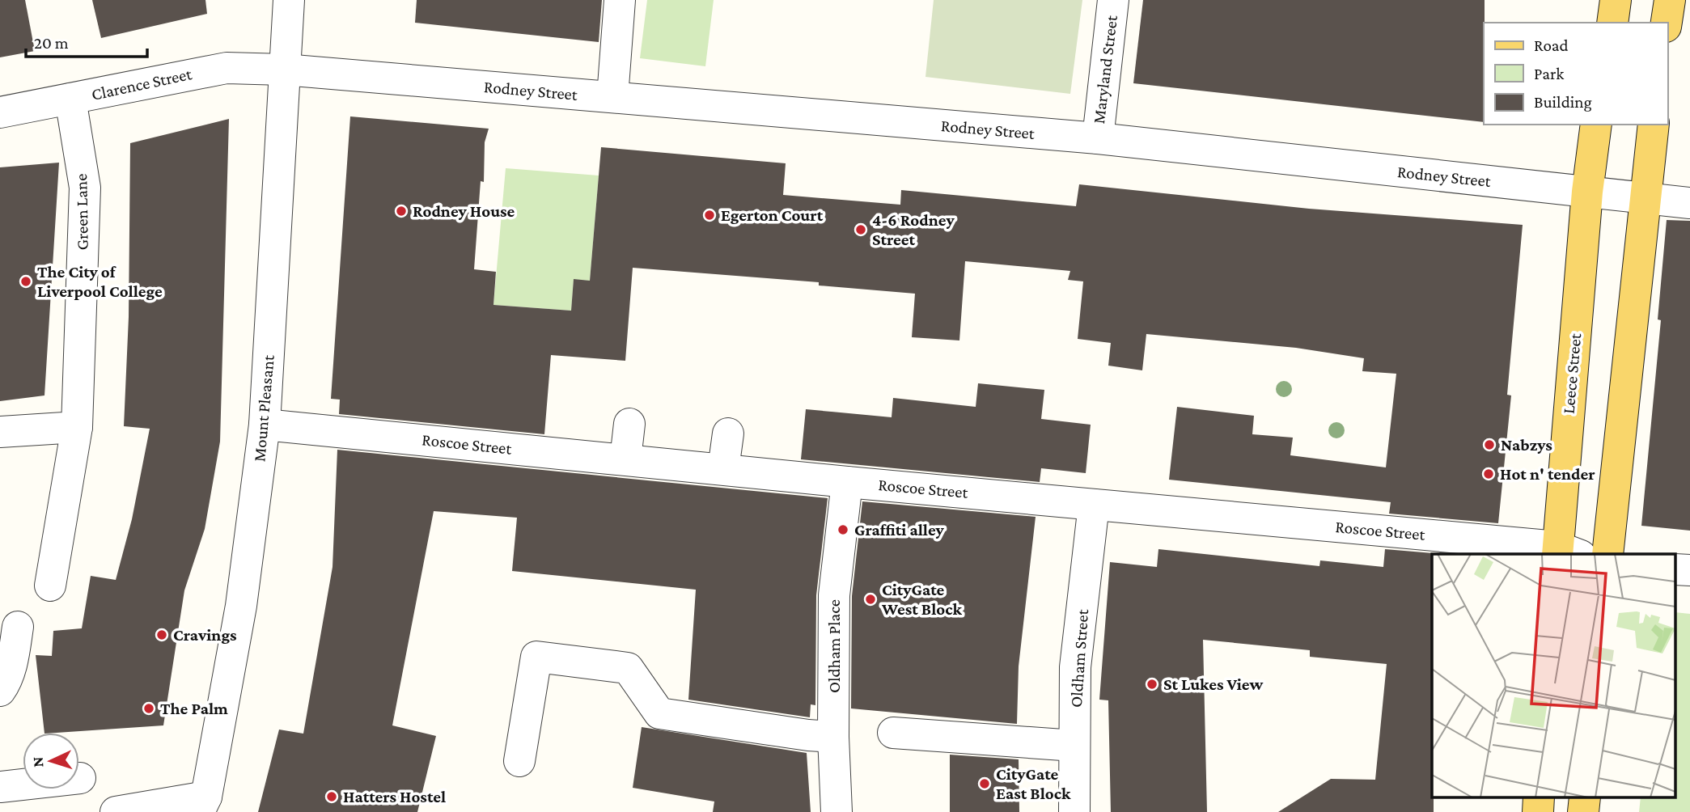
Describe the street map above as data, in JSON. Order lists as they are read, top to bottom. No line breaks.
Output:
{"streets":{"main road":["Leece Street"],"street":["Maryland Street","Clarence Street","Rodney Street","Green Lane","Mount Pleasant","Roscoe Street","Oldham Place","Oldham Street"]},"crossings":[["Maryland Street","Rodney Street"],["Clarence Street","Rodney Street"],["Clarence Street","Green Lane"],["Clarence Street","Mount Pleasant"],["Rodney Street","Leece Street"],["Rodney Street","Mount Pleasant"],["Leece Street","Roscoe Street"],["Mount Pleasant","Roscoe Street"],["Roscoe Street","Oldham Place"],["Roscoe Street","Oldham Street"]],"places":["Rodney House","Egerton Court","4-6 Rodney Street","The City of Liverpool College","Nabzys","Hot n' tender","Graffiti alley","CityGate West Block","Cravings","St Lukes View","The Palm","CityGate East Block","Hatters Hostel"],"legend":["Road","Park","Building"],"scale_bar":"20 m","north":"left"}
